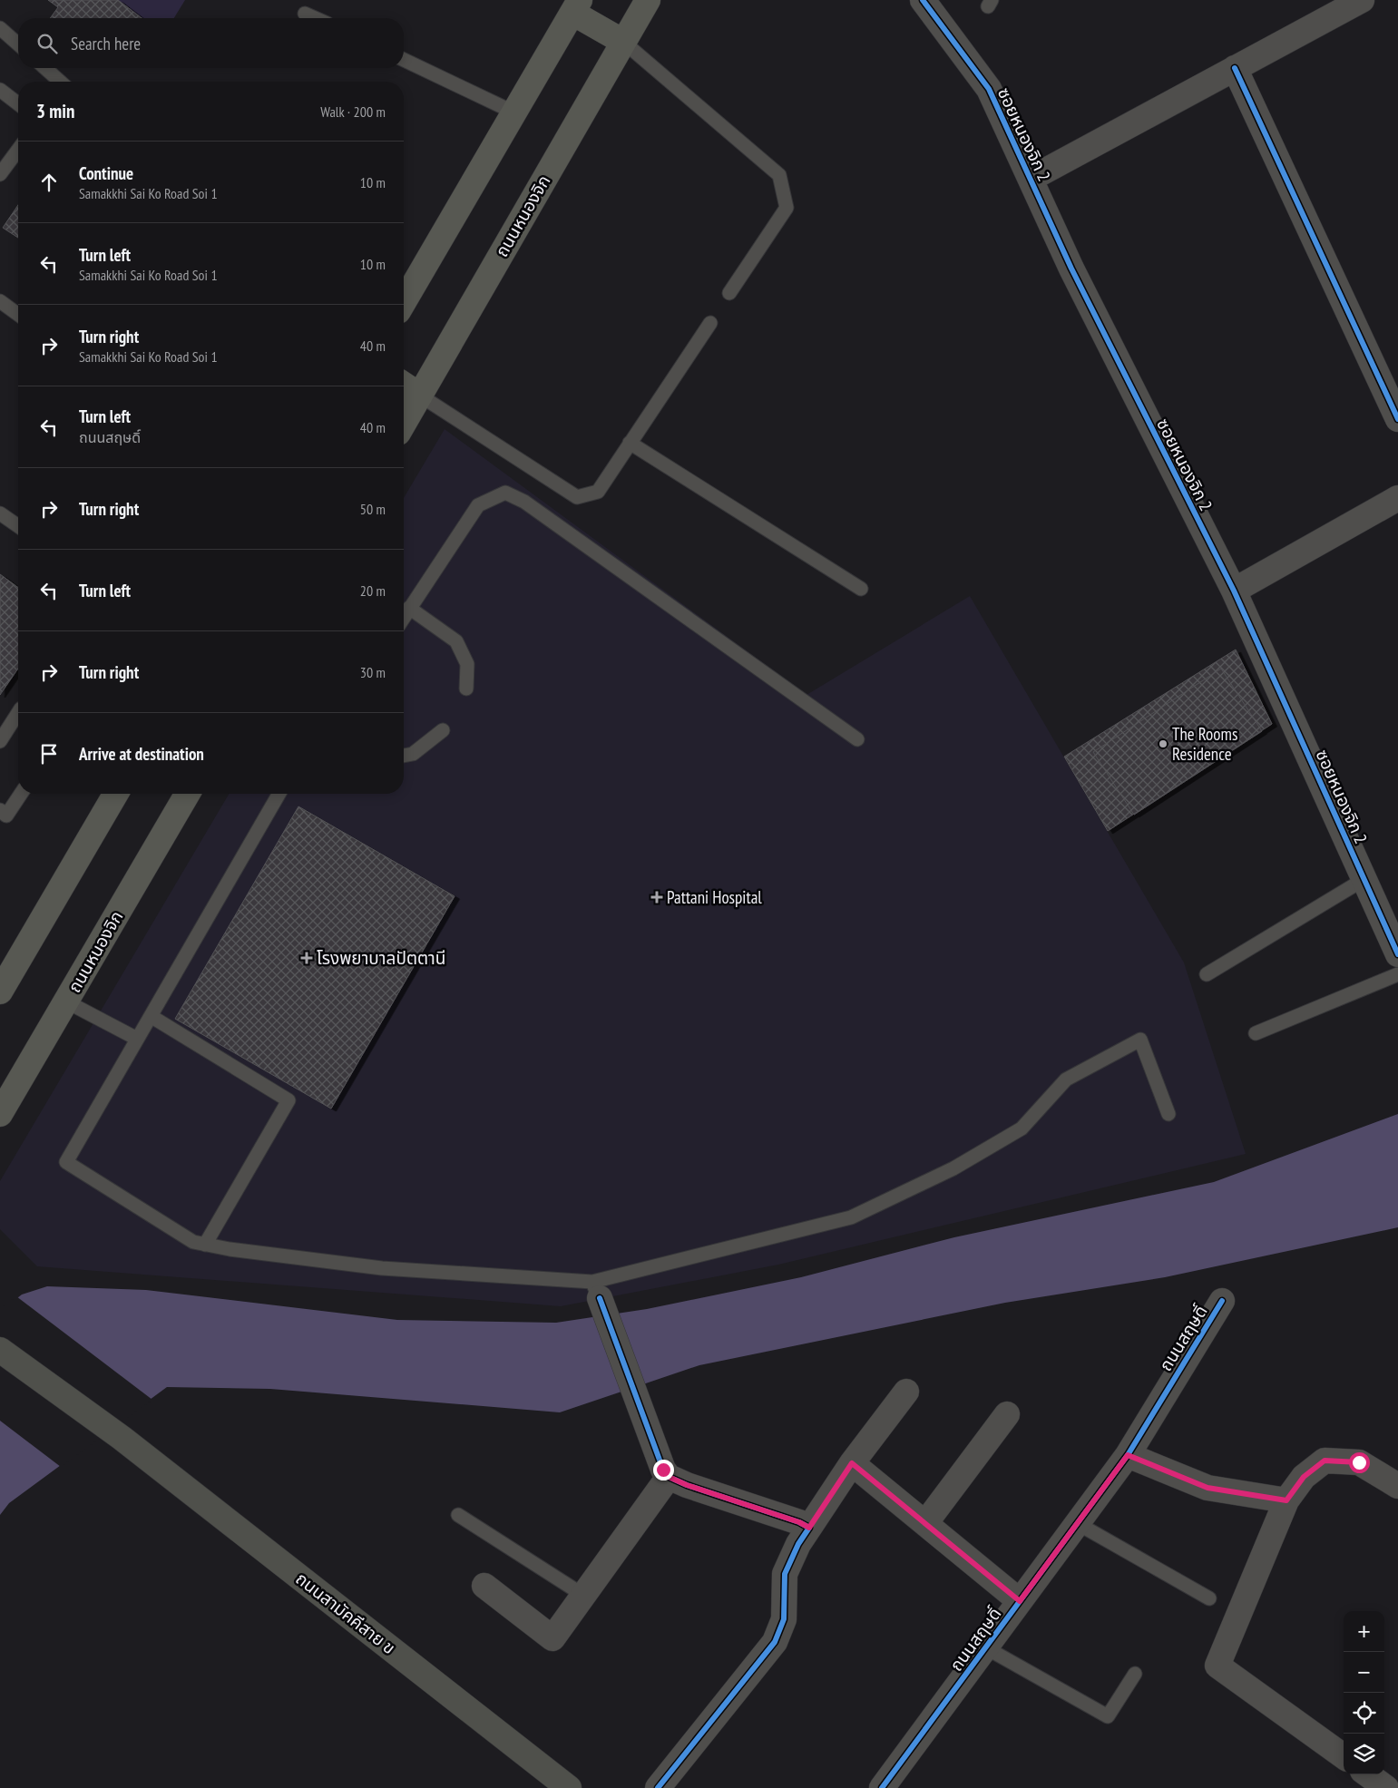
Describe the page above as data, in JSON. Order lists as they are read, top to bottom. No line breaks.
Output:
{"streets":{"main road":["ถนนหนองจิก","ถนนสามัคคีสาย ข"],"street":["ซอยหนองจิก 2","ถนนสฤษดิ์"]},"places":{"other":["The Rooms Residence"],"health":["Pattani Hospital","โรงพยาบาลปัตตานี"]},"page":{"search":"Search here","heading":["3 min","Walk · 200 m"],"list":[["Continue","Samakkhi Sai Ko Road Soi 1","10 m"],["Turn left","Samakkhi Sai Ko Road Soi 1","10 m"],["Turn right","Samakkhi Sai Ko Road Soi 1","40 m"],["Turn left","ถนนสฤษดิ์","40 m"],["Turn right","50 m"],["Turn left","20 m"],["Turn right","30 m"],"Arrive at destination"],"map_buttons":["+","−"]}}
